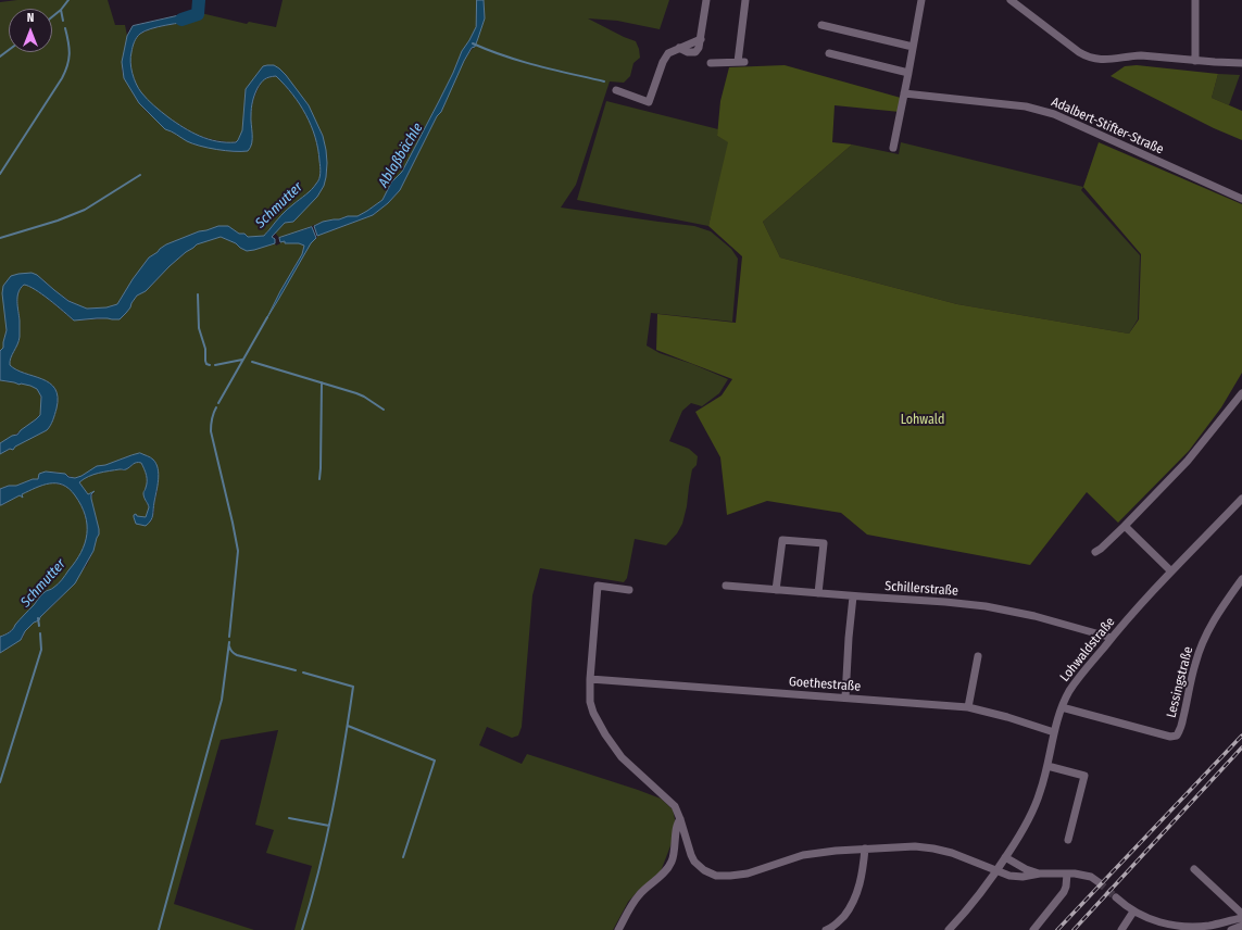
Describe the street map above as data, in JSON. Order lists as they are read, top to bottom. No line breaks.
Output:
{"streets":{"street":["Adalbert-Stifter-Straße","Schillerstraße","Lohwaldstraße","Lessingstraße","Goethestraße"]},"crossings":[["Schillerstraße","Lohwaldstraße"],["Lohwaldstraße","Lessingstraße"],["Lohwaldstraße","Goethestraße"]],"water":["Ablaßbächle","Schmutter"],"parks":["Lohwald"],"north":"top"}
